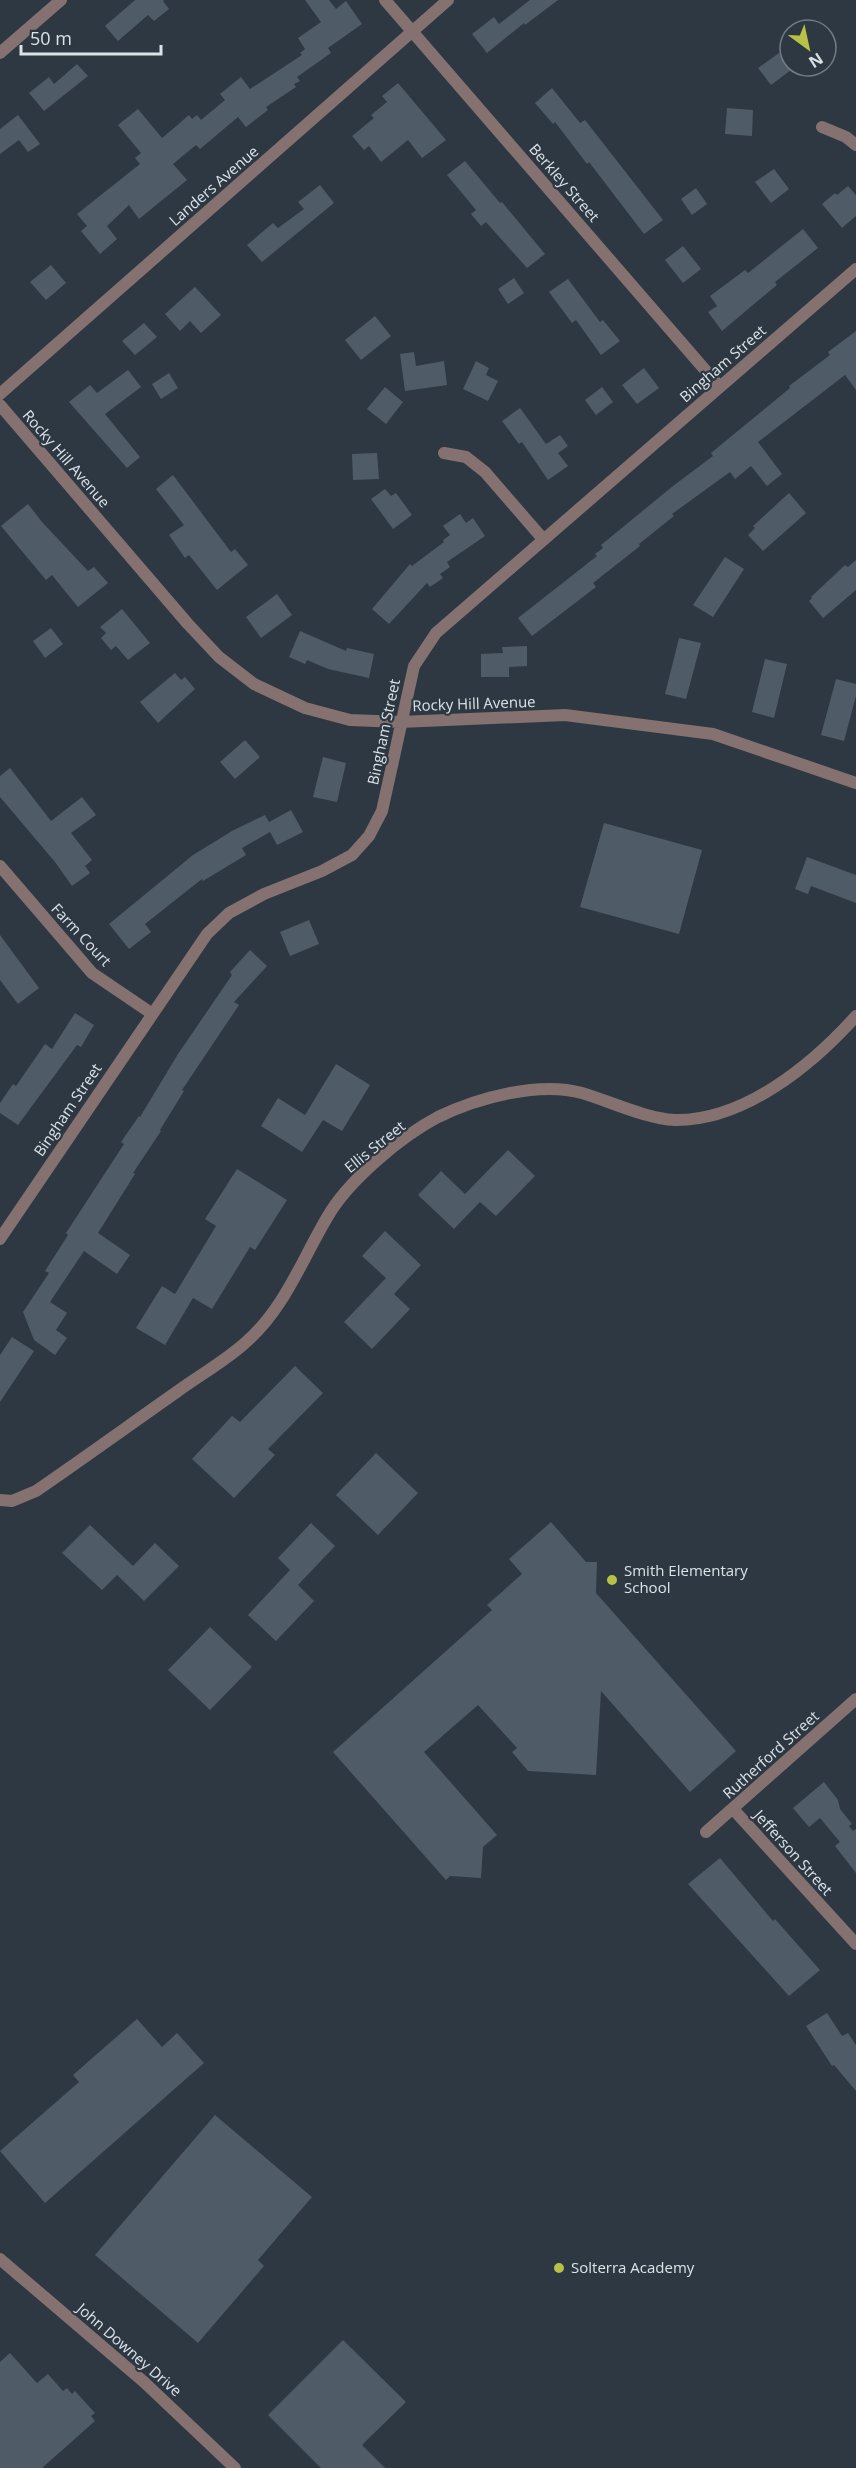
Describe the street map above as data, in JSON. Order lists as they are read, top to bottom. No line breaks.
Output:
{"streets":{"street":["Berkley Street","Landers Avenue","Bingham Street","Rocky Hill Avenue","Farm Court","Ellis Street","Rutherford Street","Jefferson Street","John Downey Drive"]},"crossings":[["Berkley Street","Landers Avenue"],["Berkley Street","Bingham Street"],["Bingham Street","Rocky Hill Avenue"],["Bingham Street","Farm Court"],["Rutherford Street","Jefferson Street"]],"places":["Smith Elementary School","Solterra Academy"],"scale_bar":"50 m","north":"bottom right"}
